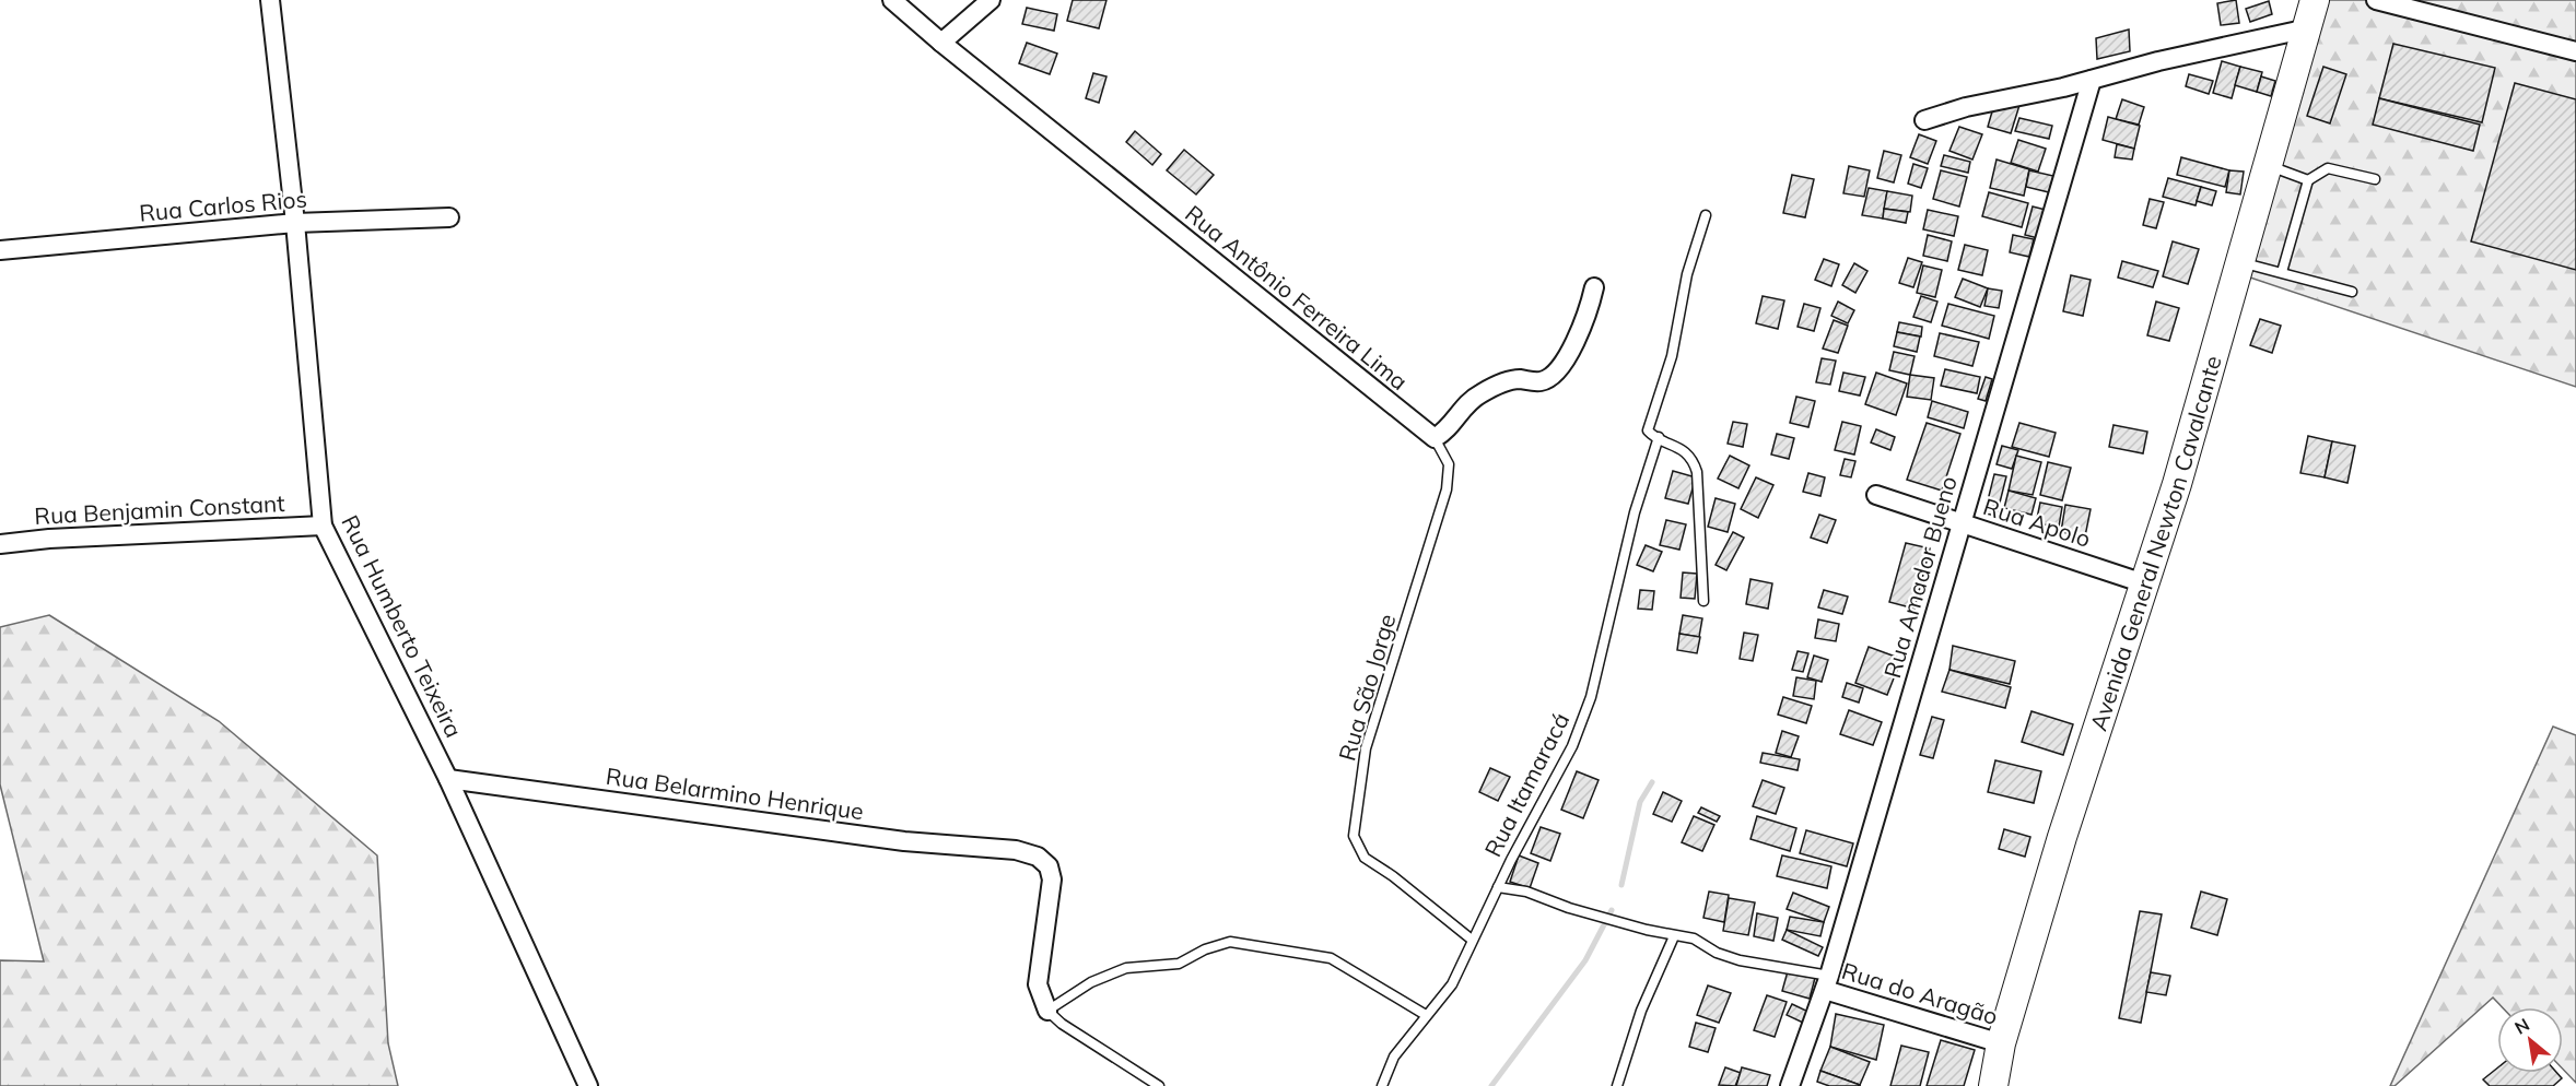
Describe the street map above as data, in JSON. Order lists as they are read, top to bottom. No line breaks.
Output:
{"streets":{"main road":["Avenida General Newton Cavalcante"],"street":["Rua Carlos Rios","Rua Antônio Ferreira Lima","Rua Benjamin Constant","Rua Apolo","Rua Amador Bueno","Rua Humberto Teixeira","Rua Belarmino Henrique","Rua do Aragão"],"lane":["Rua São Jorge","Rua Itamaracá"]},"crossings":[["Rua Carlos Rios","Rua Humberto Teixeira"],["Rua Antônio Ferreira Lima","Rua São Jorge"],["Rua Benjamin Constant","Rua Humberto Teixeira"],["Rua Apolo","Avenida General Newton Cavalcante"],["Rua Apolo","Rua Amador Bueno"],["Avenida General Newton Cavalcante","Rua do Aragão"],["Rua Amador Bueno","Rua do Aragão"],["Rua Humberto Teixeira","Rua Belarmino Henrique"],["Rua São Jorge","Rua Itamaracá"]],"north":"top left"}
